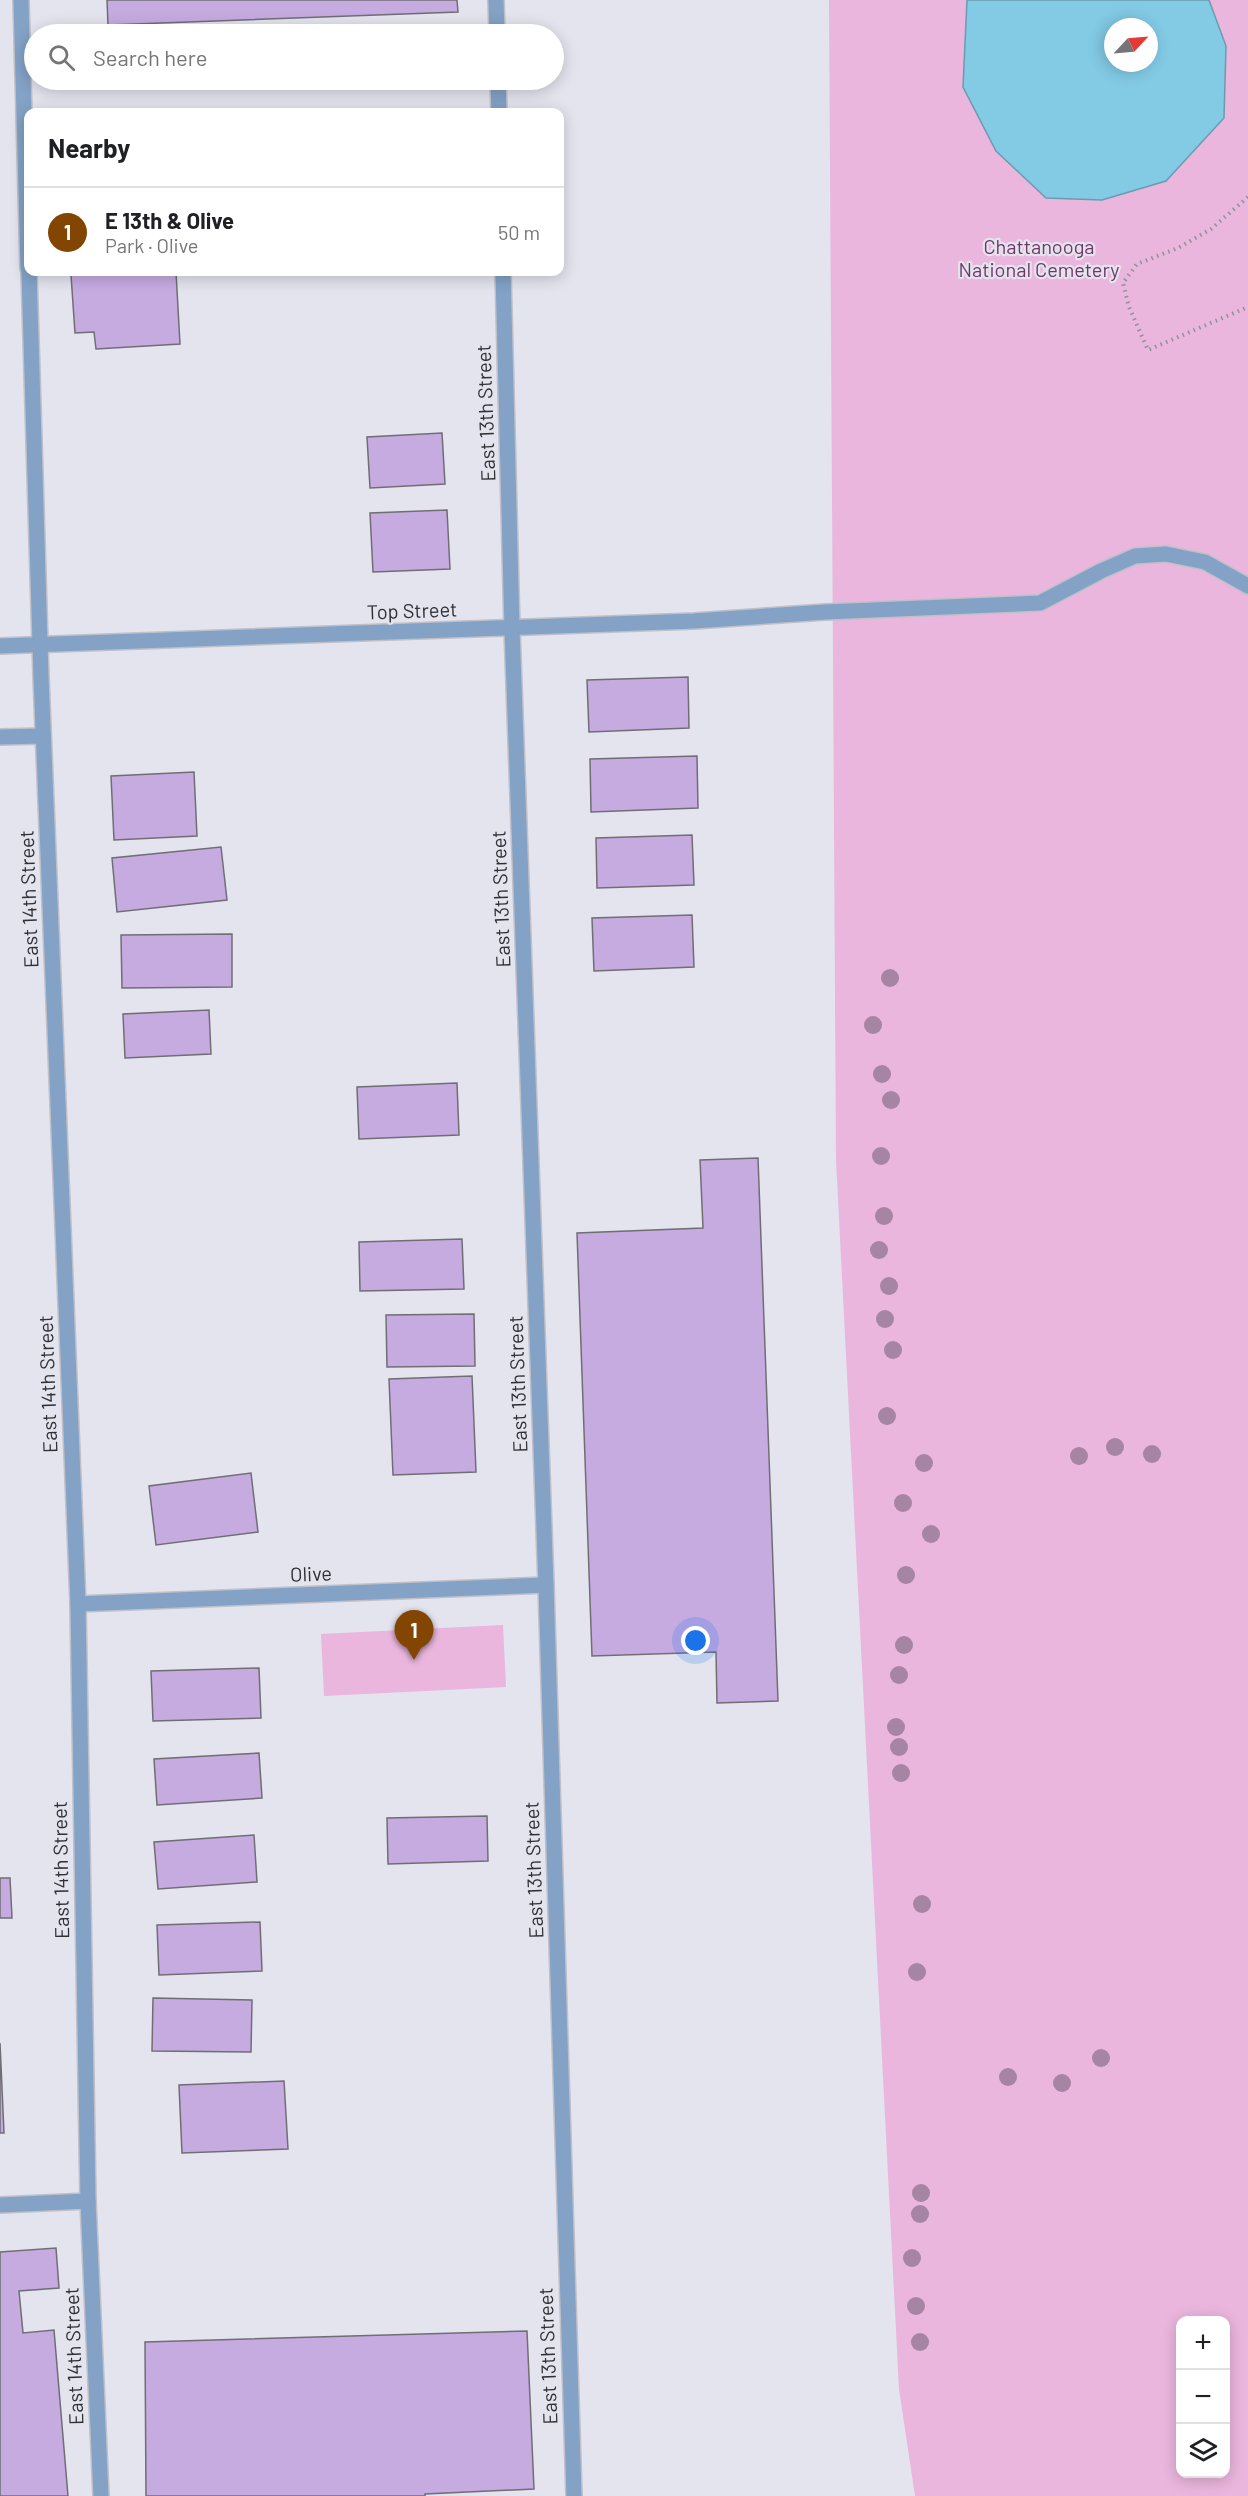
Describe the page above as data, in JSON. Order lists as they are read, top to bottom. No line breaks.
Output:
{"streets":{"street":["East 13th Street","Top Street","East 14th Street","Olive"]},"crossings":[["East 13th Street","Top Street"],["East 13th Street","Olive"],["Top Street","East 14th Street"],["East 14th Street","Olive"]],"parks":["Chattanooga National Cemetery"],"north":"top right","page":{"search":"Search here","heading":"Nearby","list":[{"mark":"1","name":"E 13th & Olive","note":"Park · Olive","value":"50 m"}],"pins":"1","map_buttons":["+","−"]}}
